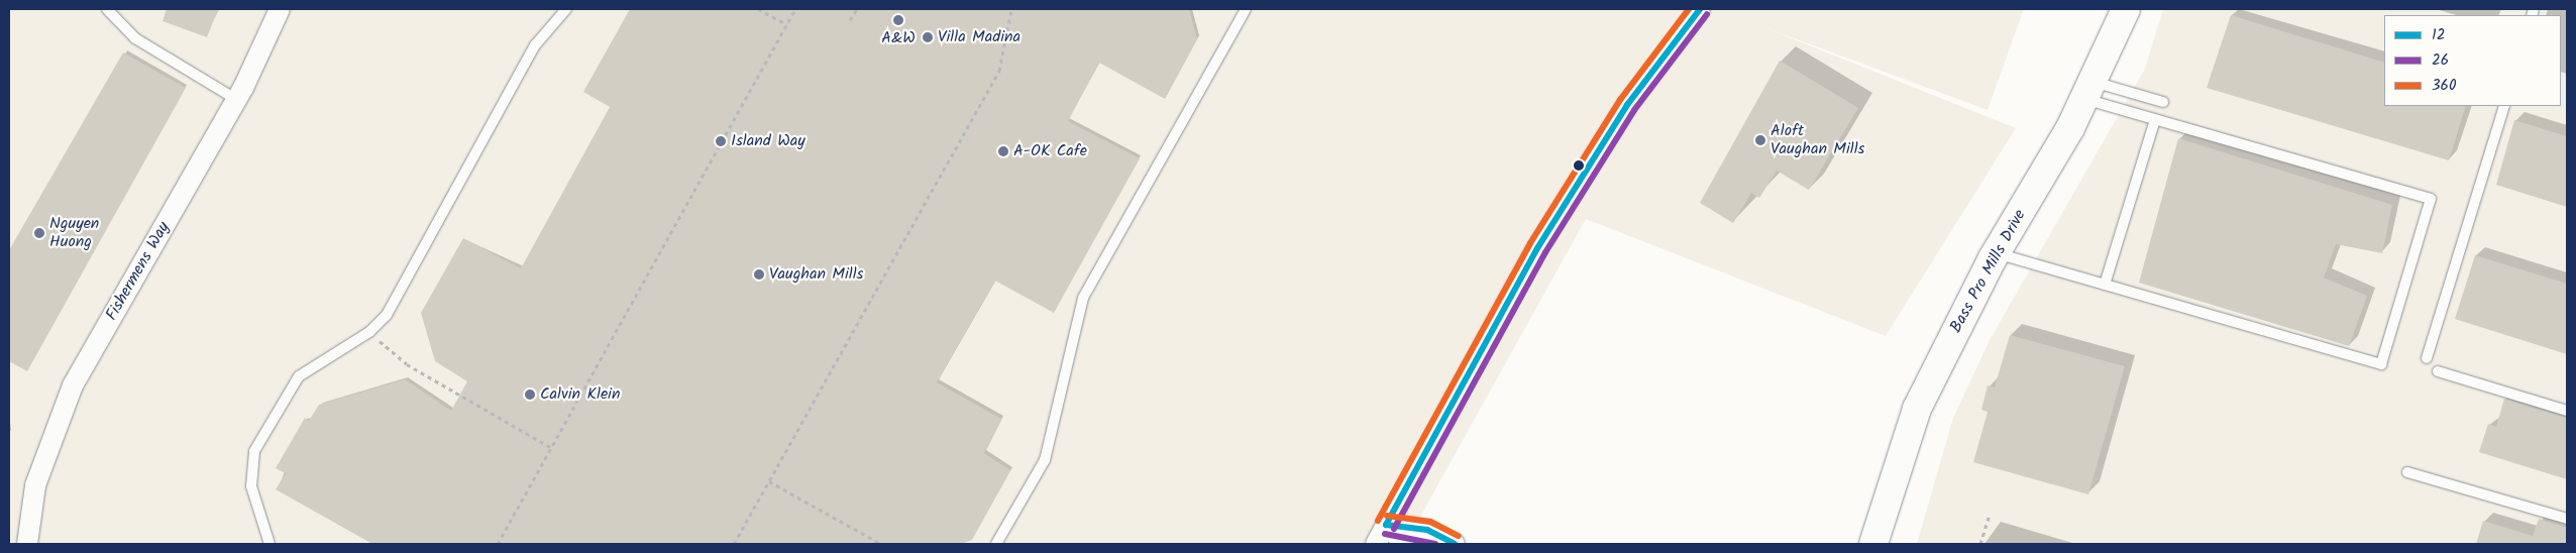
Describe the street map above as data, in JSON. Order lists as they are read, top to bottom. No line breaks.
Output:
{"streets":{"street":["Fishermens Way","Bass Pro Mills Drive"]},"places":["A&W","Villa Madina","Aloft Vaughan Mills","Island Way","A-OK Cafe","Nguyen Huong","Vaughan Mills","Calvin Klein"],"lines":["transit line 12","transit line 360","transit line 26"],"legend":["12","26","360"]}
